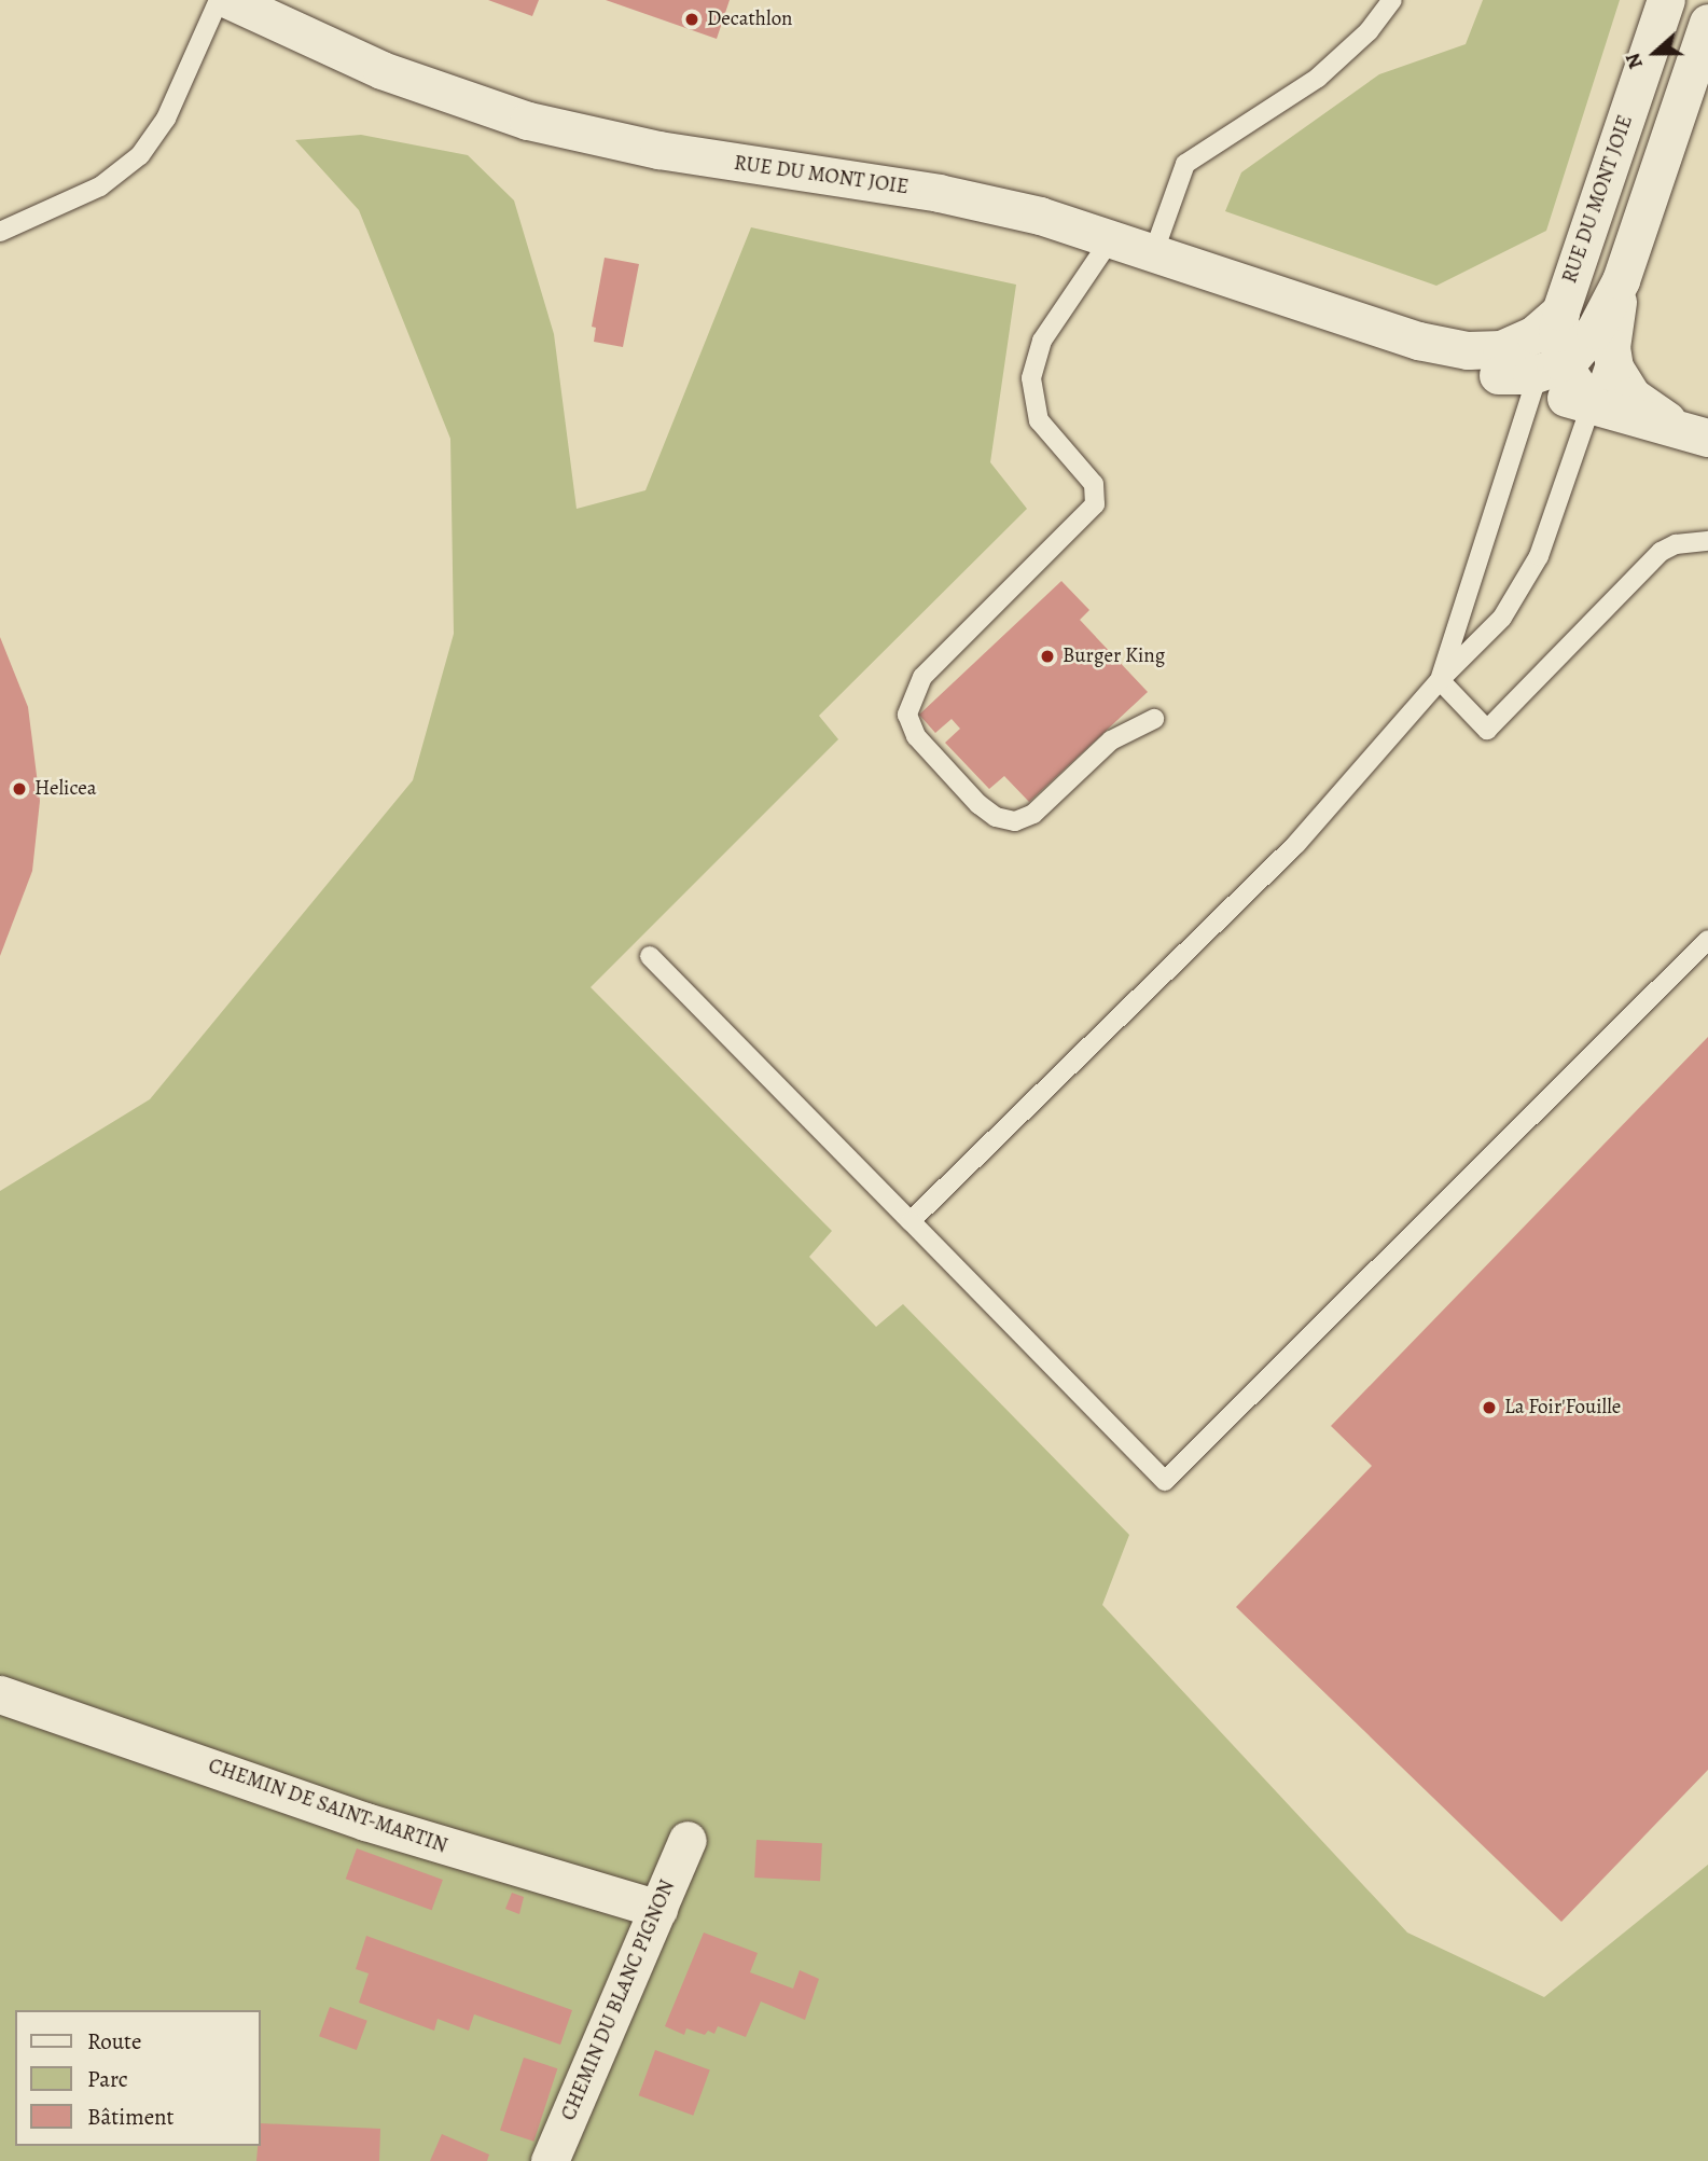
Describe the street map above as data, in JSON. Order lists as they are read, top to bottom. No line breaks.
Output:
{"streets":{"street":["RUE DU MONT JOIE","CHEMIN DE SAINT-MARTIN","CHEMIN DU BLANC PIGNON"]},"crossings":[["CHEMIN DE SAINT-MARTIN","CHEMIN DU BLANC PIGNON"]],"places":["Decathlon","Burger King","Helicea","La Foir'Fouille"],"legend":["Route","Parc","Bâtiment"],"north":"left"}
